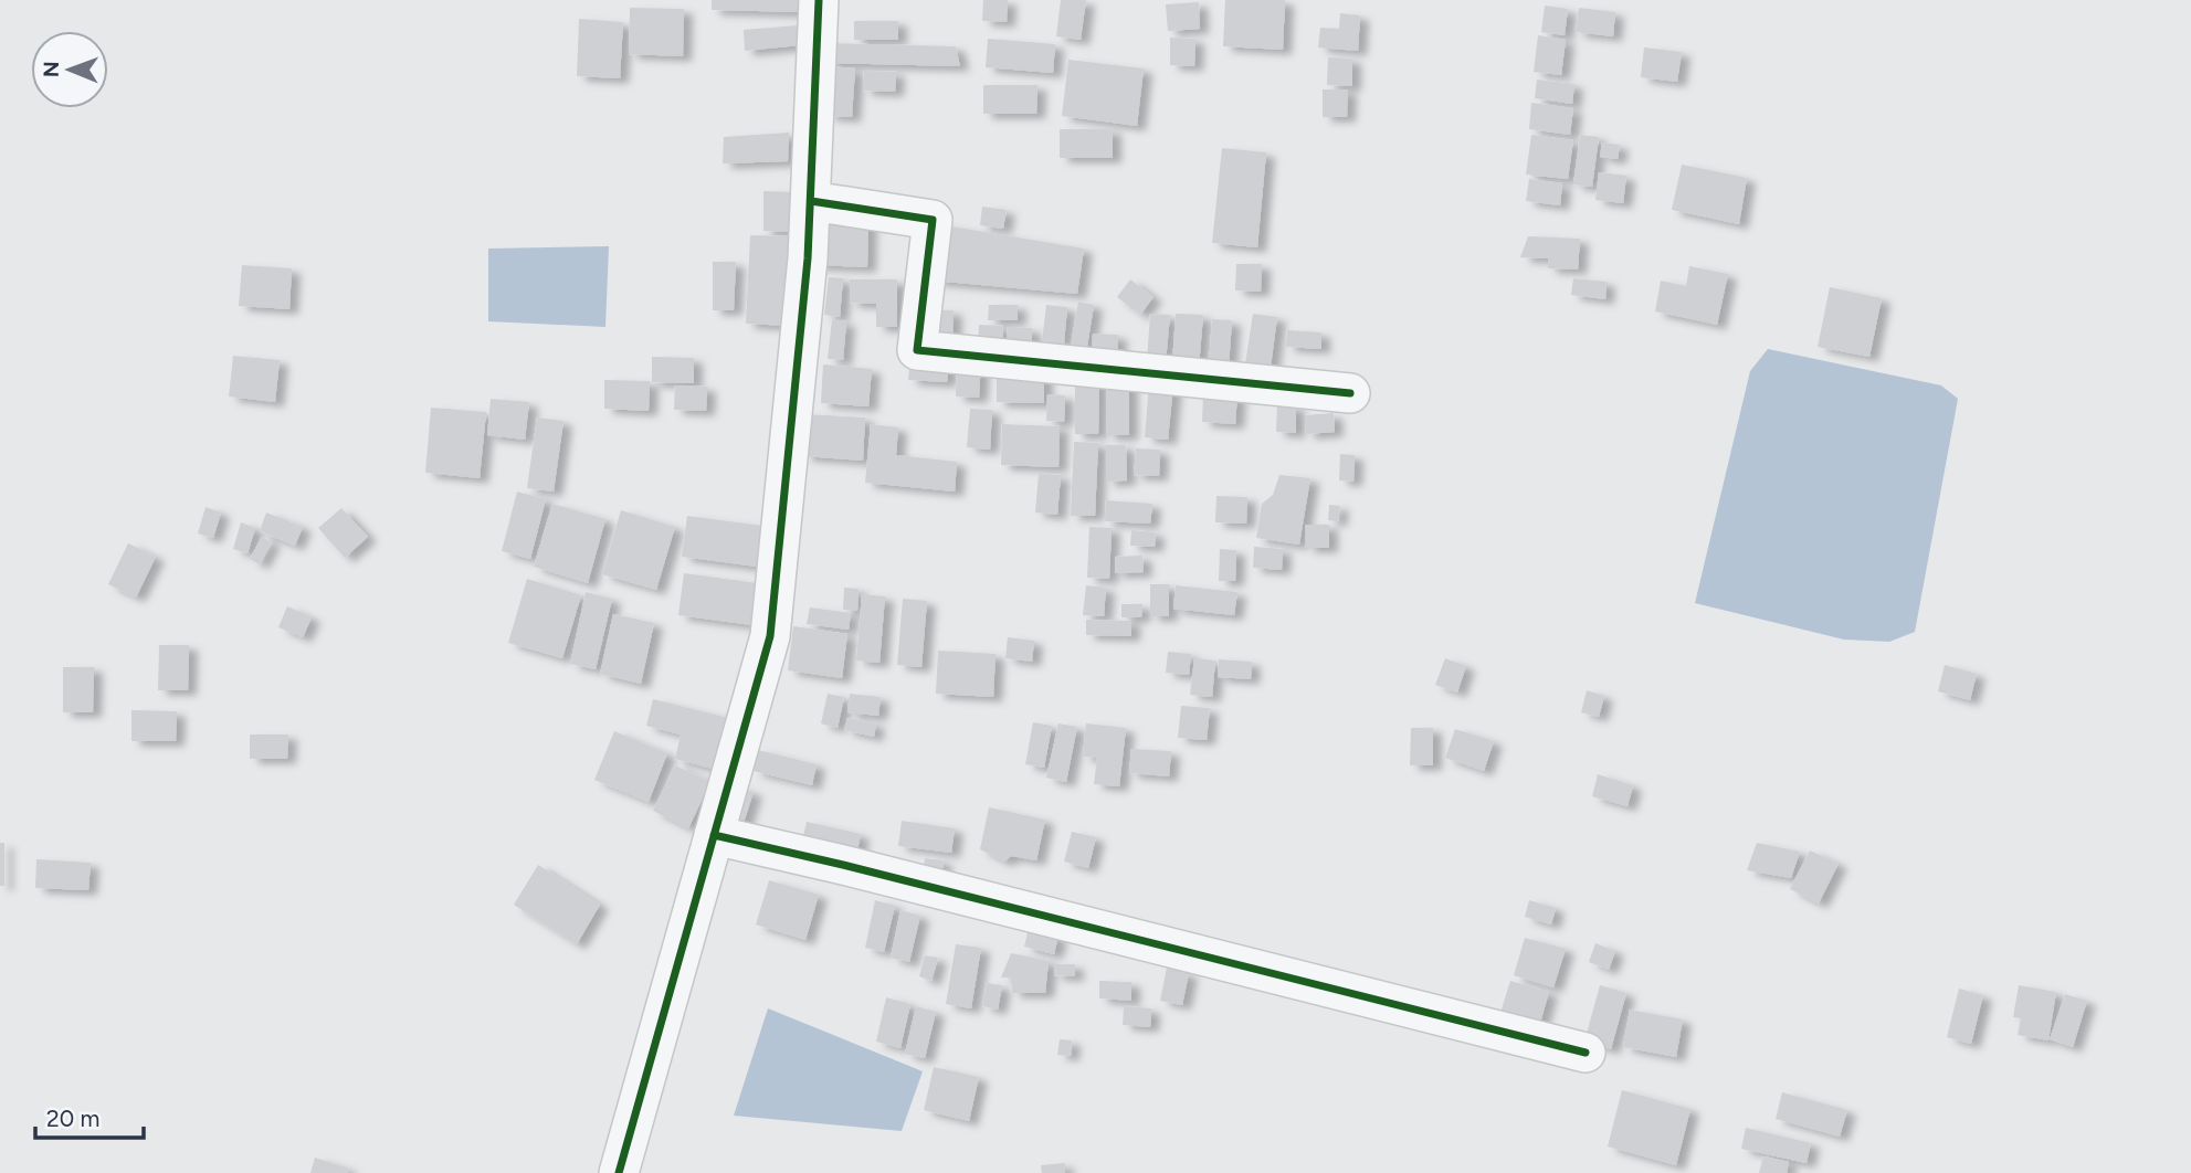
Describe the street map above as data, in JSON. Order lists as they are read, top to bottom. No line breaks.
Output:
{"scale_bar":"20 m","north":"left"}
